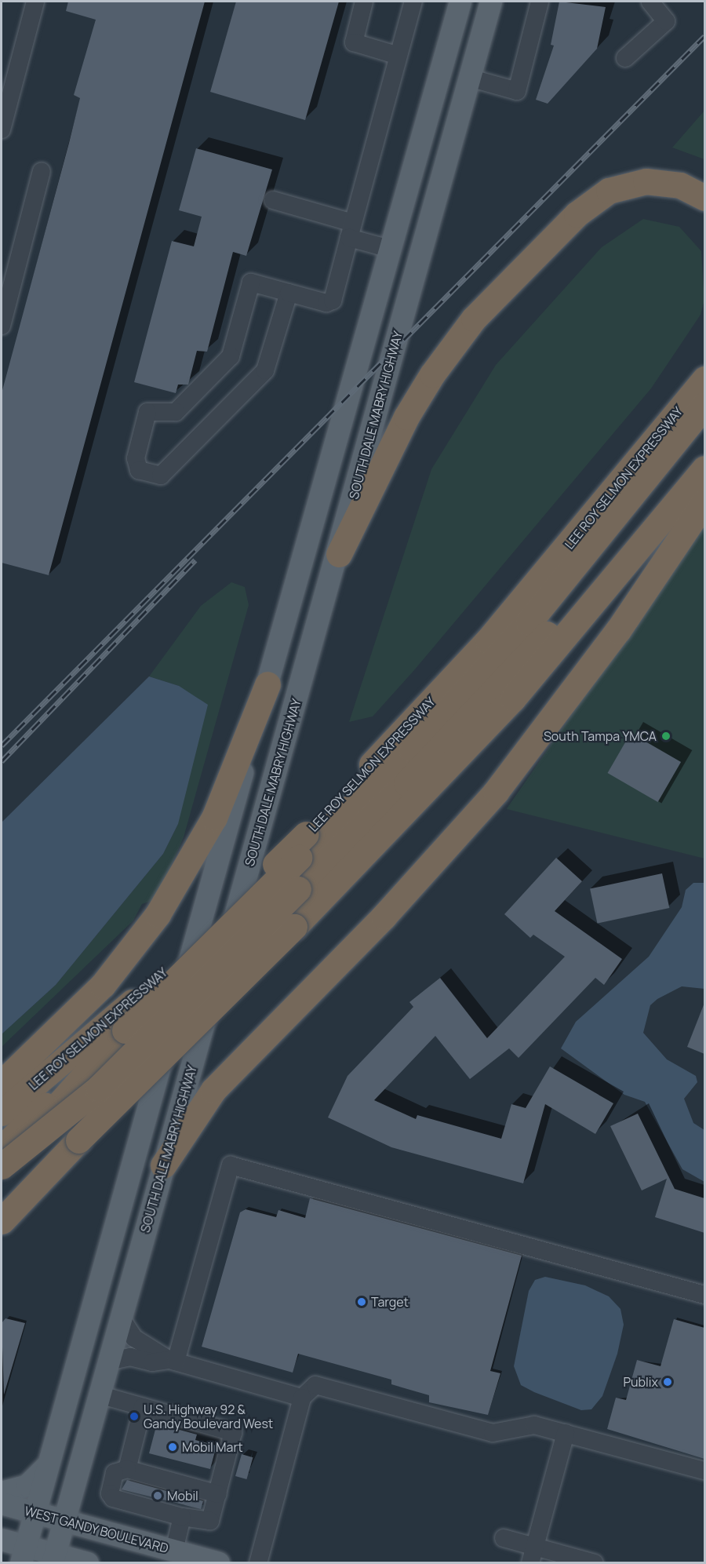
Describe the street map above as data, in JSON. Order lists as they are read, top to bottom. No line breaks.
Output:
{"streets":{"highway":["LEE ROY SELMON EXPRESSWAY"],"main road":["SOUTH DALE MABRY HIGHWAY","WEST GANDY BOULEVARD"]},"crossings":[["SOUTH DALE MABRY HIGHWAY","WEST GANDY BOULEVARD"]],"places":["South Tampa YMCA","Target","Publix","U.S. Highway 92 & Gandy Boulevard West","Mobil Mart","Mobil"]}
